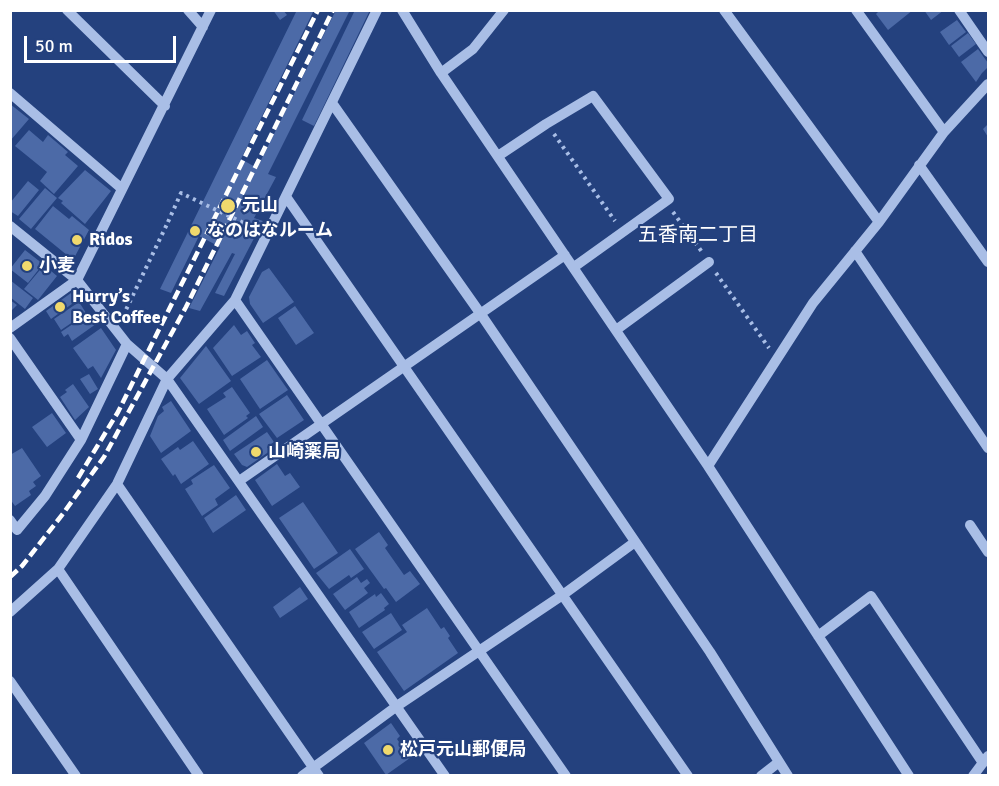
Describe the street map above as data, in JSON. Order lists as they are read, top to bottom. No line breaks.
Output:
{"districts":["五香南二丁目"],"places":["元山","なのはなルーム","Ridos","小麦","Hurry’s Best Coffee","山崎薬局","松戸元山郵便局"],"scale_bar":"50 m"}
